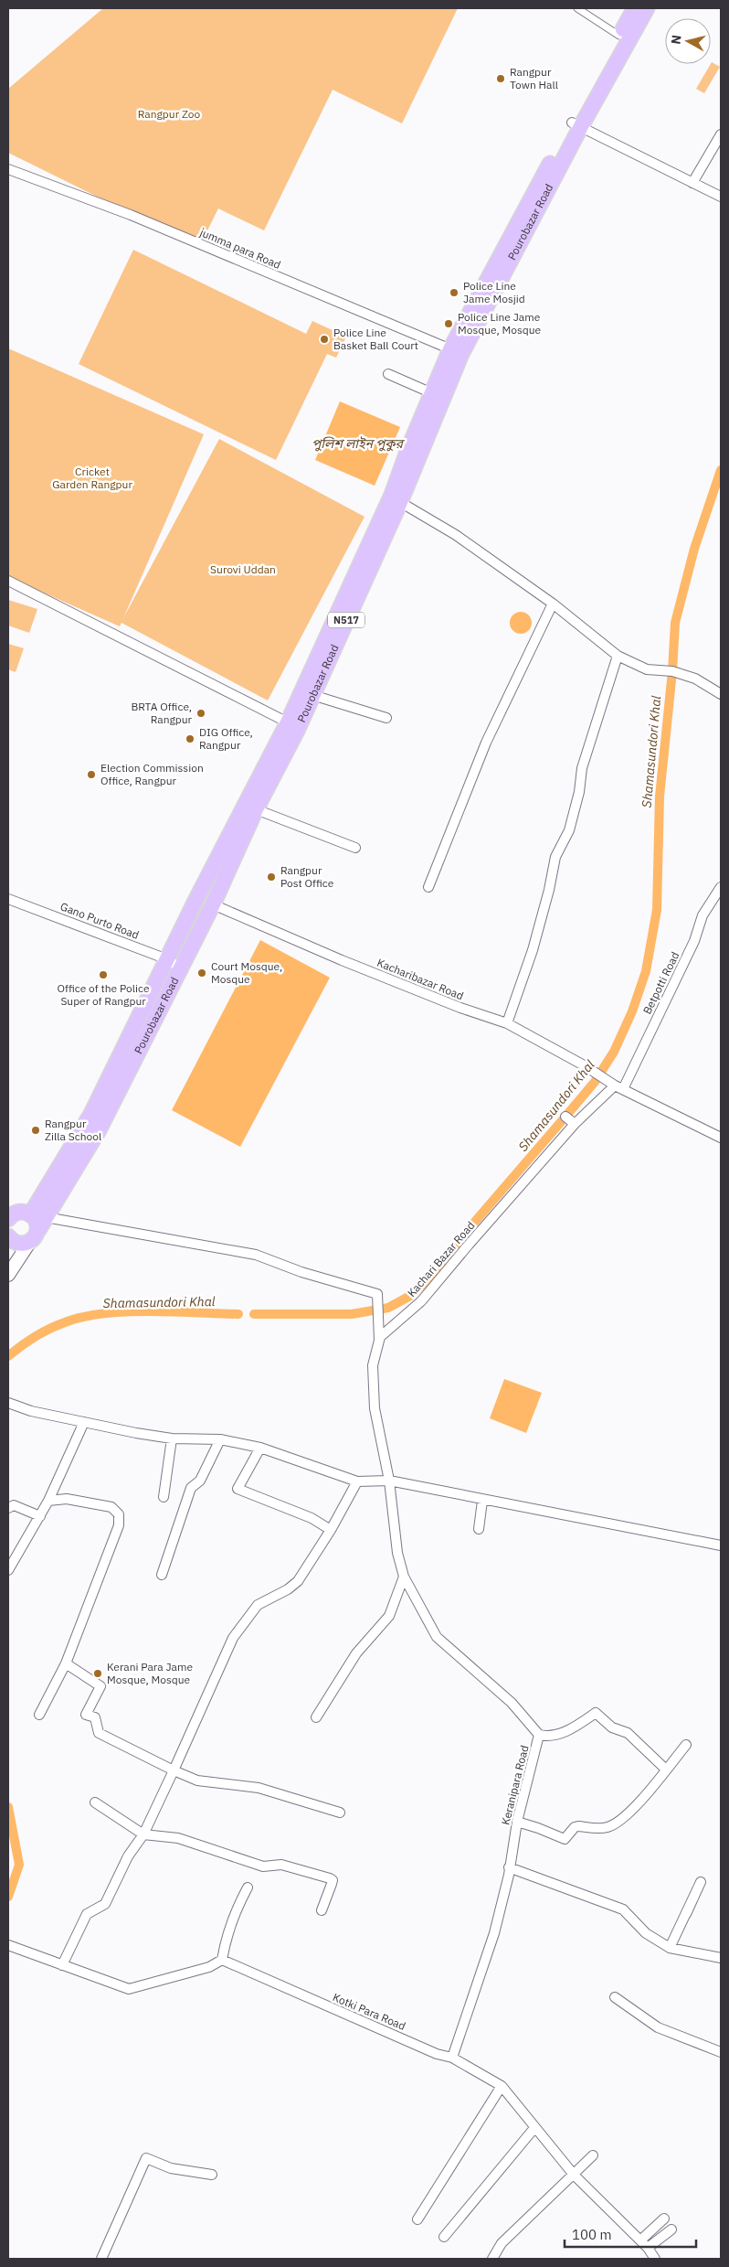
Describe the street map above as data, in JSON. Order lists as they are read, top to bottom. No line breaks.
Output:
{"streets":{"highway":["Pourobazar Road","N517"],"street":["jumma para Road","Gano Purto Road","Kacharibazar Road","Betpotti Road","Kachari Bazar Road","Keranipara Road","Kotki Para Road"]},"crossings":[["Pourobazar Road","jumma para Road"],["Pourobazar Road","N517"],["Pourobazar Road","Gano Purto Road"],["Pourobazar Road","Kacharibazar Road"],["Kacharibazar Road","Betpotti Road"],["Kacharibazar Road","Kachari Bazar Road"],["Betpotti Road","Kachari Bazar Road"],["Keranipara Road","Kotki Para Road"]],"water":["পুলিশ লাইন পুকুর","Shamasundori Khal"],"parks":["Rangpur Zoo","Cricket Garden Rangpur","Surovi Uddan"],"places":["Rangpur Town Hall","Police Line Jame Mosjid","Police Line Jame Mosque, Mosque","Police Line Basket Ball Court","BRTA Office, Rangpur","DIG Office, Rangpur","Election Commission Office, Rangpur","Rangpur Post Office","Court Mosque, Mosque","Office of the Police Super of Rangpur","Rangpur Zilla School","Kerani Para Jame Mosque, Mosque"],"scale_bar":"100 m","north":"left"}
